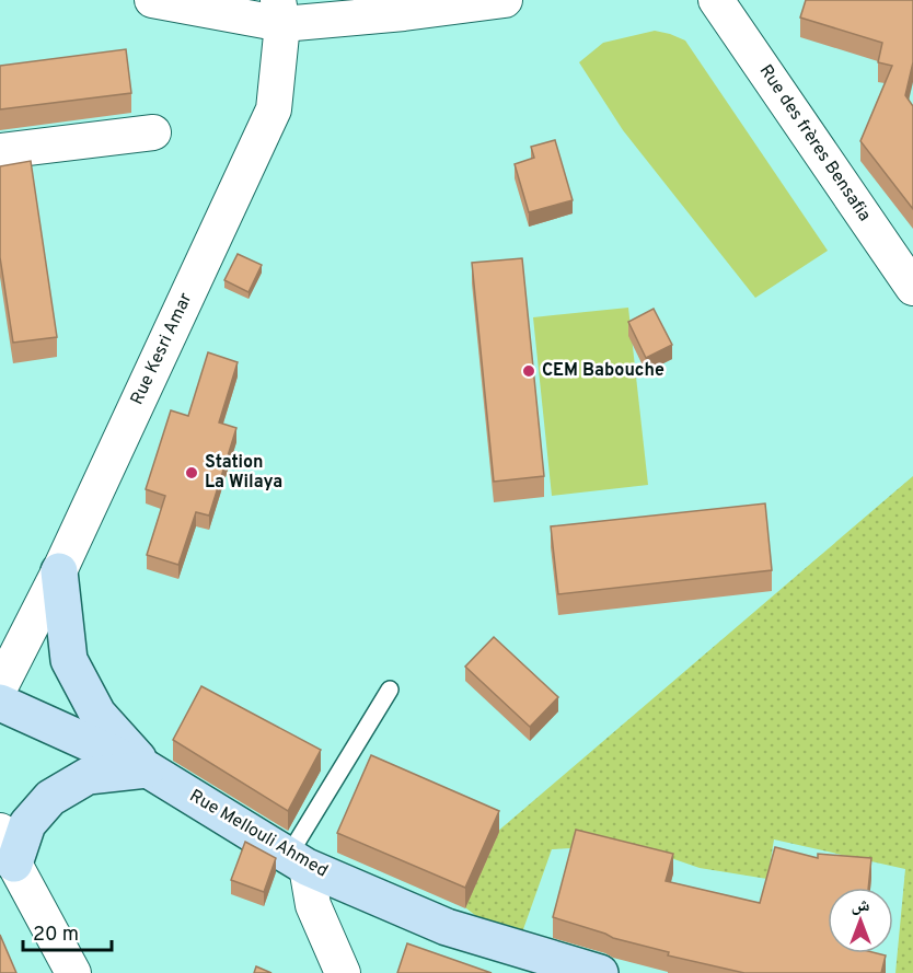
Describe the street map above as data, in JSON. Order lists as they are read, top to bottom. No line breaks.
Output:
{"streets":{"street":["Rue des frères Bensafia","Rue Kesri Amar","Rue Mellouli Ahmed"]},"places":["CEM Babouche","Station La Wilaya"],"scale_bar":"20 m","north":"top"}
